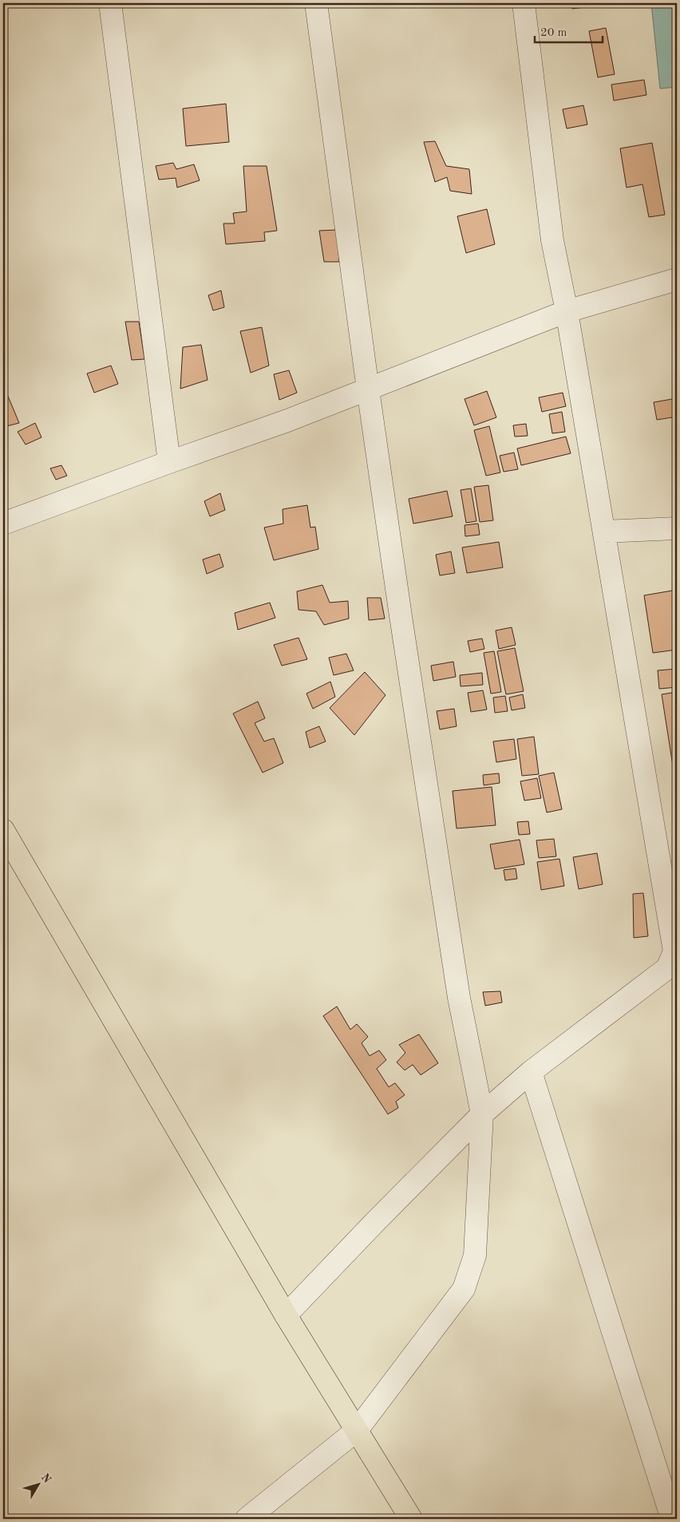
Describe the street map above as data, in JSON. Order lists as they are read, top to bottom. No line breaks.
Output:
{"scale_bar":"20 m","north":"top right"}
